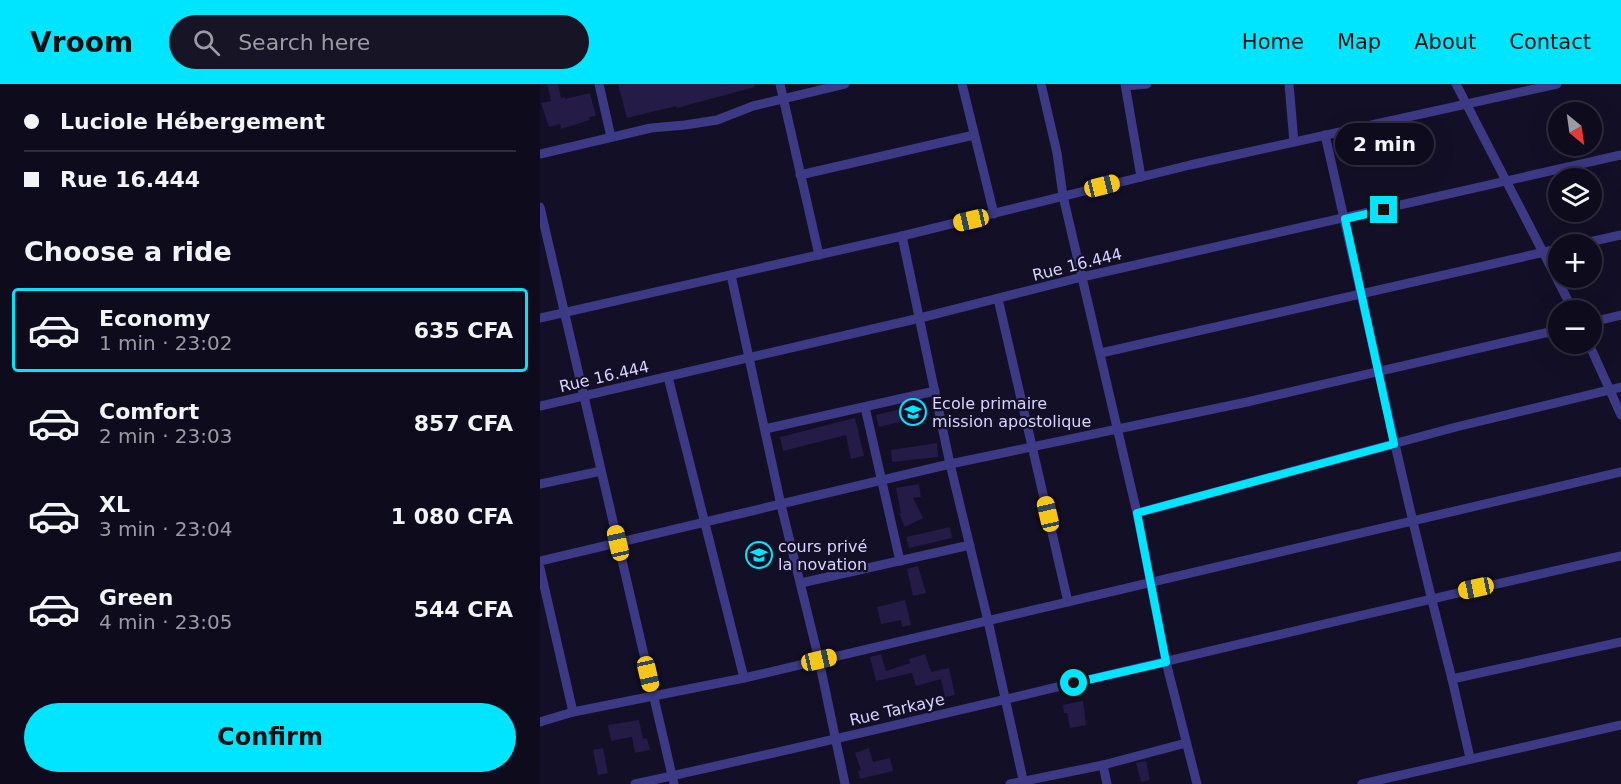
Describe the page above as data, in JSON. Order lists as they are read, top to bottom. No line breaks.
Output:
{"streets":{"street":["Rue 16.444","Rue Tarkaye"]},"places":{"school or university":["Ecole primaire mission apostolique","cours privé la novation"]},"north":"bottom right","page":{"header":"Vroom","search":"Search here","nav":["Home","Map","About","Contact"],"banner":["Luciole Hébergement","Rue 16.444"],"map_buttons":["+","−"],"bubble":"2 min","heading":"Choose a ride","list":[{"name":"Economy","note":"1 min · 23:02","value":"635 CFA"},{"name":"Comfort","note":"2 min · 23:03","value":"857 CFA"},{"name":"XL","note":"3 min · 23:04","value":"1 080 CFA"},{"name":"Green","note":"4 min · 23:05","value":"544 CFA"}],"buttons":"Confirm"}}
